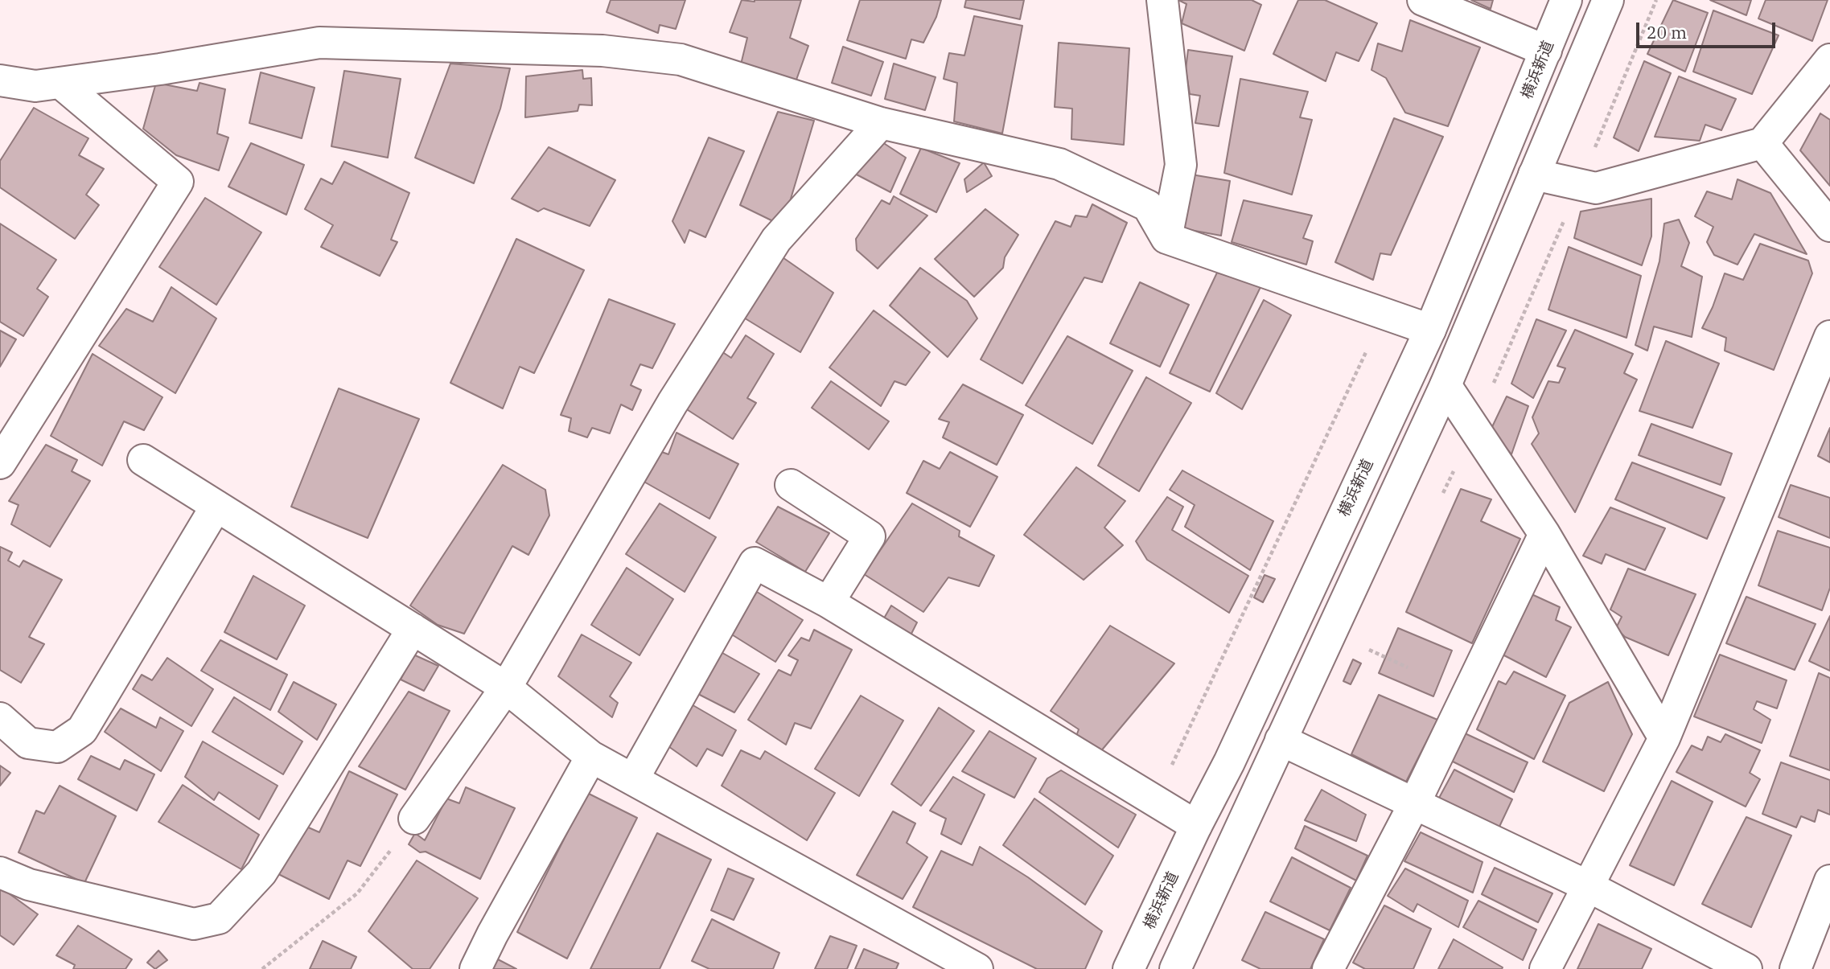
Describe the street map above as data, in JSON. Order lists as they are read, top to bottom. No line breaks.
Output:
{"streets":{"main road":["横浜新道"]},"scale_bar":"20 m"}
